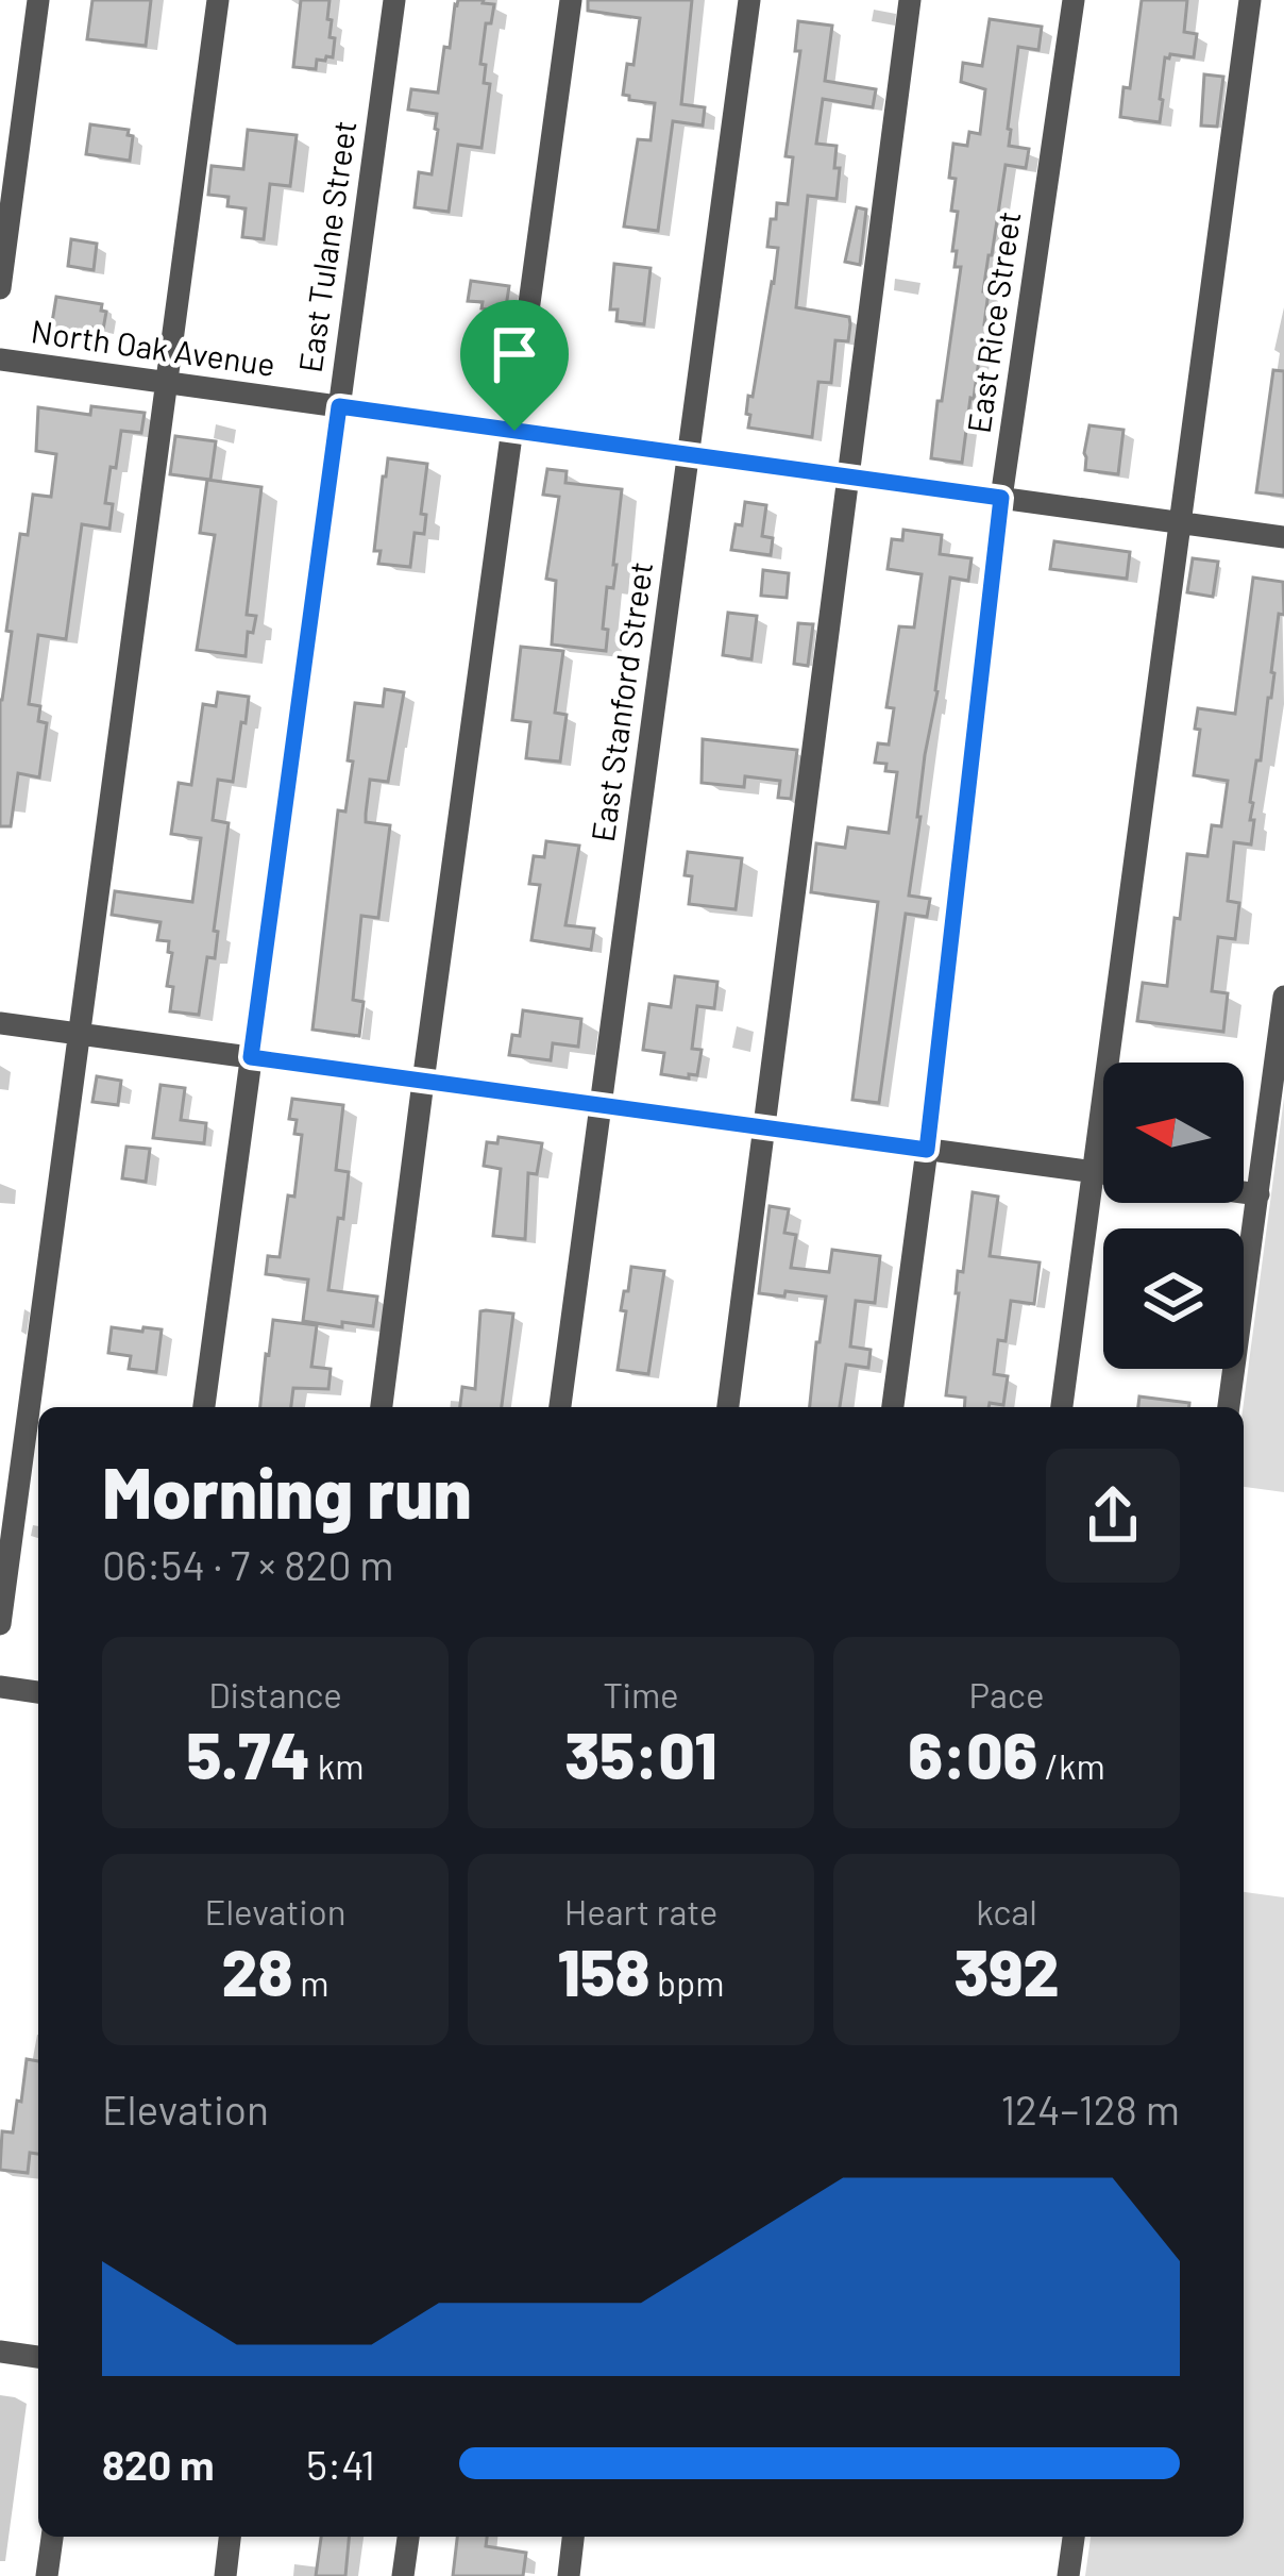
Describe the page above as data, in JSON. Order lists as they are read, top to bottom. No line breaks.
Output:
{"streets":{"street":["East Tulane Street","East Rice Street","North Oak Avenue","East Stanford Street"]},"crossings":[["East Tulane Street","North Oak Avenue"],["East Rice Street","North Oak Avenue"],["North Oak Avenue","East Stanford Street"]],"north":"left","page":{"heading":["Morning run","06:54 · 7 × 820 m"],"stats":[["Distance","5.74 km"],["Time","35:01"],["Pace","6:06 /km"],["Elevation","28 m"],["Heart rate","158 bpm"],["kcal","392"]],"chart":["Elevation","124–128 m"],"list":[{"name":"820 m","note":"5:41"}]}}
